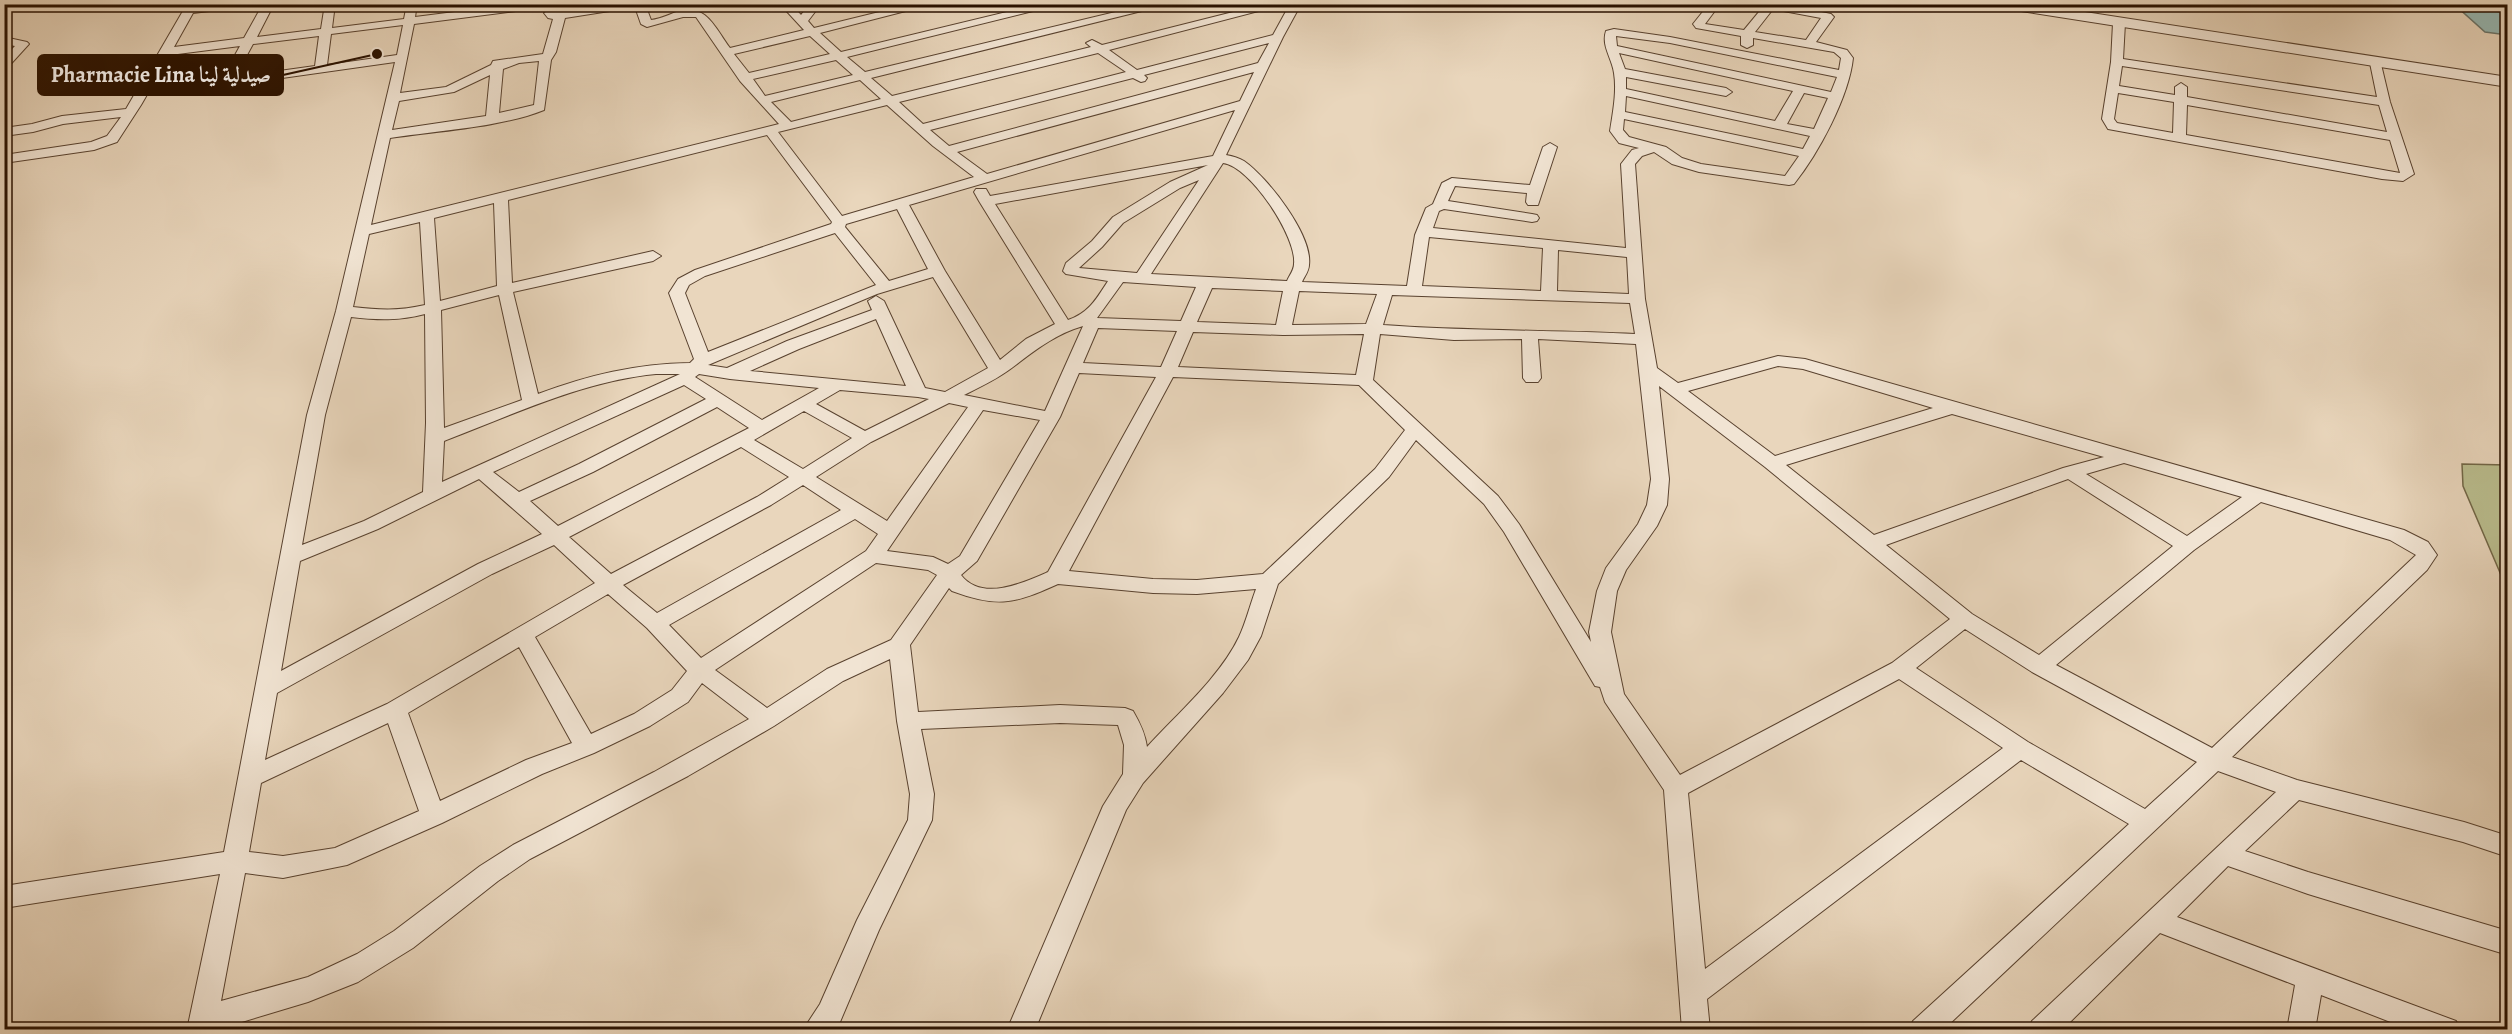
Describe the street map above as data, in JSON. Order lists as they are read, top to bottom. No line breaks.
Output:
{"places":["Pharmacie Lina صيدلية لينا"]}
